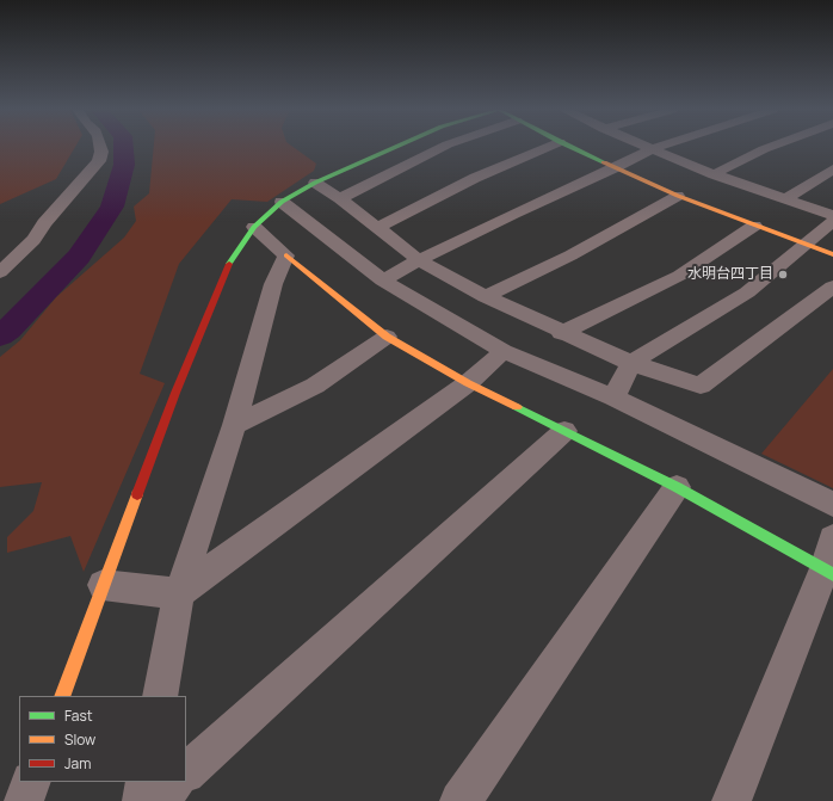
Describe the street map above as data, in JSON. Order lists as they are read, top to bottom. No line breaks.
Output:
{"places":["水明台四丁目"],"legend":["Fast","Slow","Jam"]}
